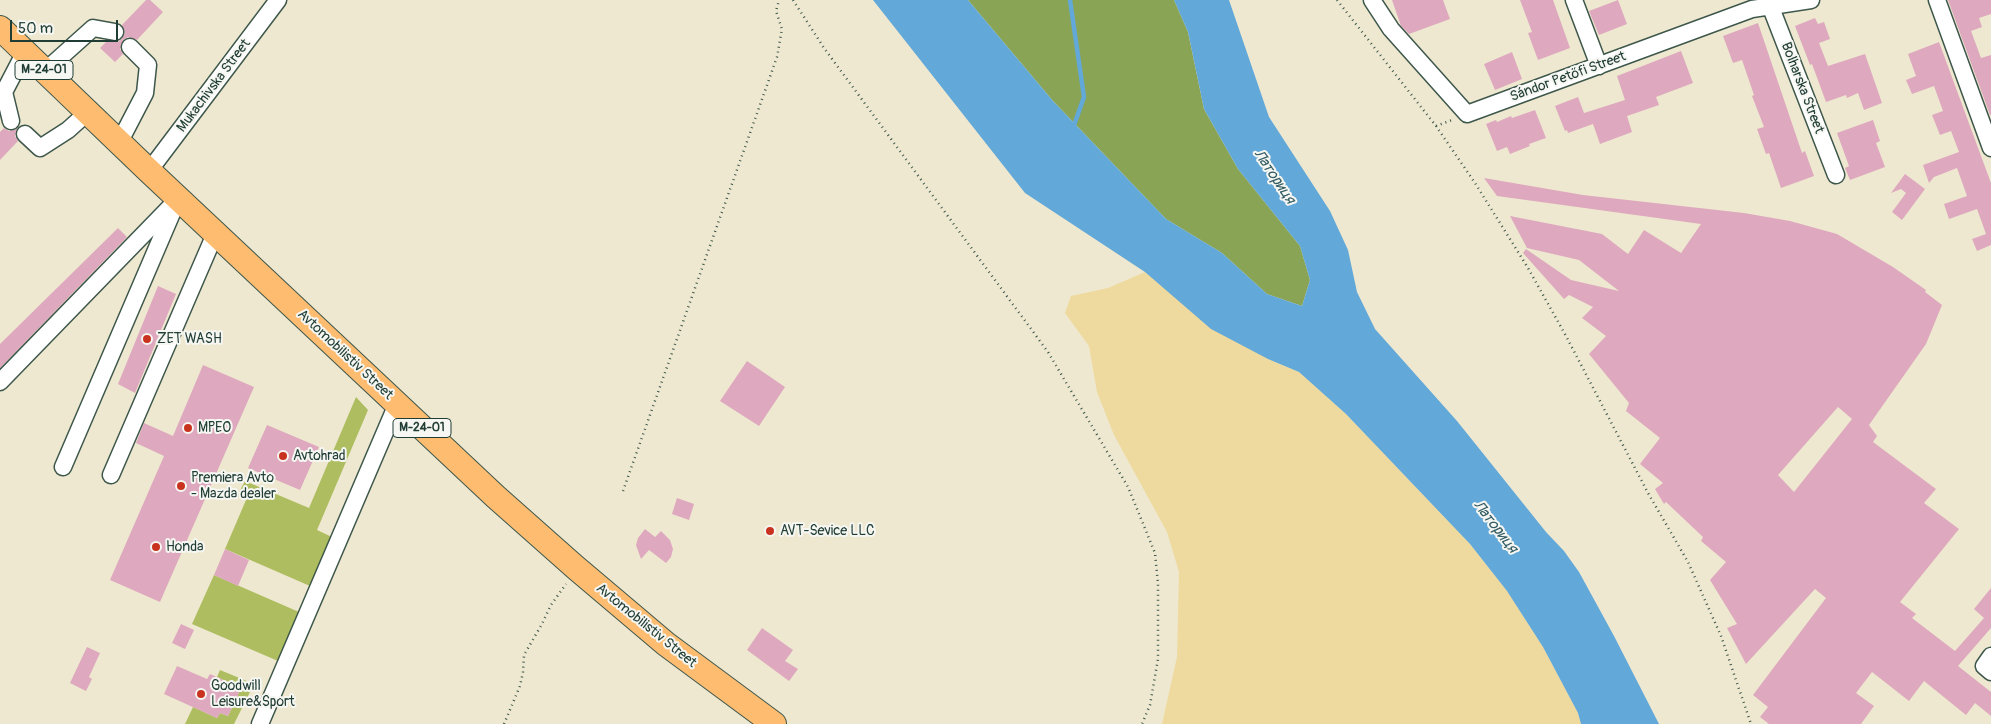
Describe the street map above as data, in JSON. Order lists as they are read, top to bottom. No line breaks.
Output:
{"streets":{"highway":["М-24-01","Avtomobilistiv Street"],"street":["Sándor Petőfi Street","Mukachivska Street","Bolharska Street"]},"crossings":[["Sándor Petőfi Street","Bolharska Street"],["Mukachivska Street","Avtomobilistiv Street"]],"water":["Латориця"],"places":["ZET WASH","МРЕО","Avtohrad","Premiera Avto - Mazda dealer","AVT-Sevice LLC","Honda","Goodwill Leisure&Sport"],"scale_bar":"50 m"}
